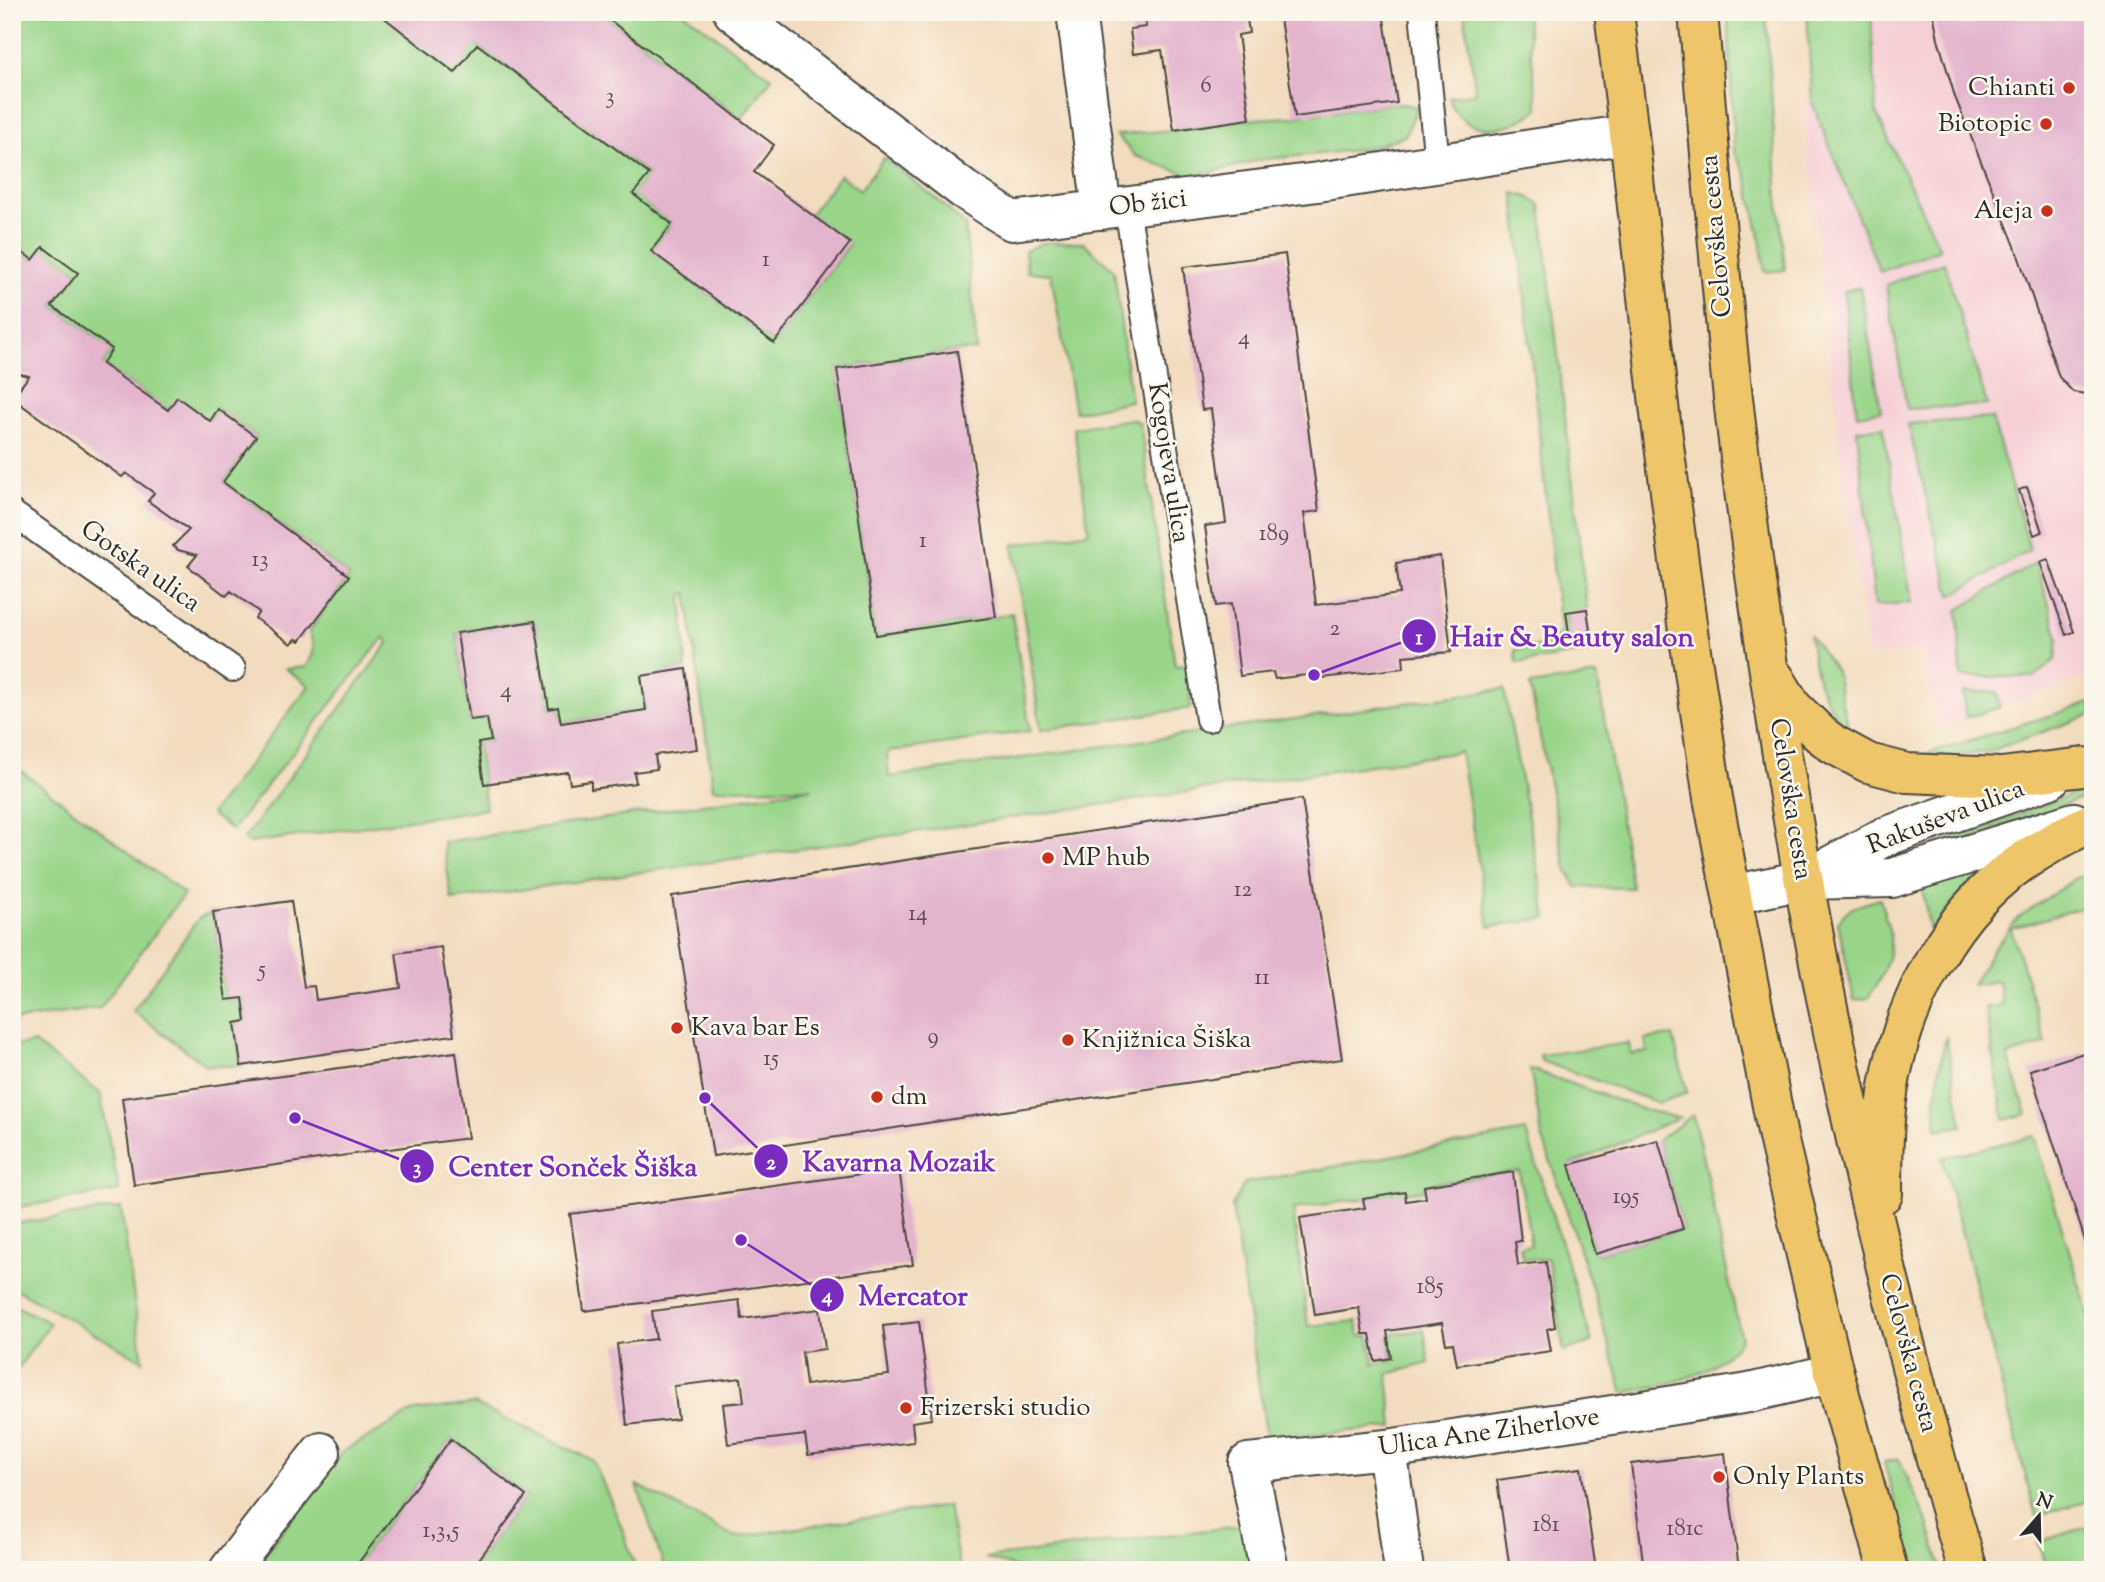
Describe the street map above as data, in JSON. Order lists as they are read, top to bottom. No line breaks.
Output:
{"streets":{"main road":["Celovška cesta"],"street":["Ob žici","Kogojeva ulica","Rakuševa ulica","Ulica Ane Ziherlove"],"lane":["Gotska ulica"]},"crossings":[["Ob žici","Kogojeva ulica"],["Celovška cesta","Rakuševa ulica"]],"places":["Chianti","Biotopic","Aleja","Hair & Beauty salon","MP hub","Kava bar Es","Knjižnica Šiška","dm","Kavarna Mozaik","Center Sonček Šiška","Mercator","Frizerski studio","Only Plants"],"house_numbers":["6","3","1","4","189","1","13","2","4","12","14","5","11","9","15","195","185","181","181c","1,3,5"],"north":"top"}
